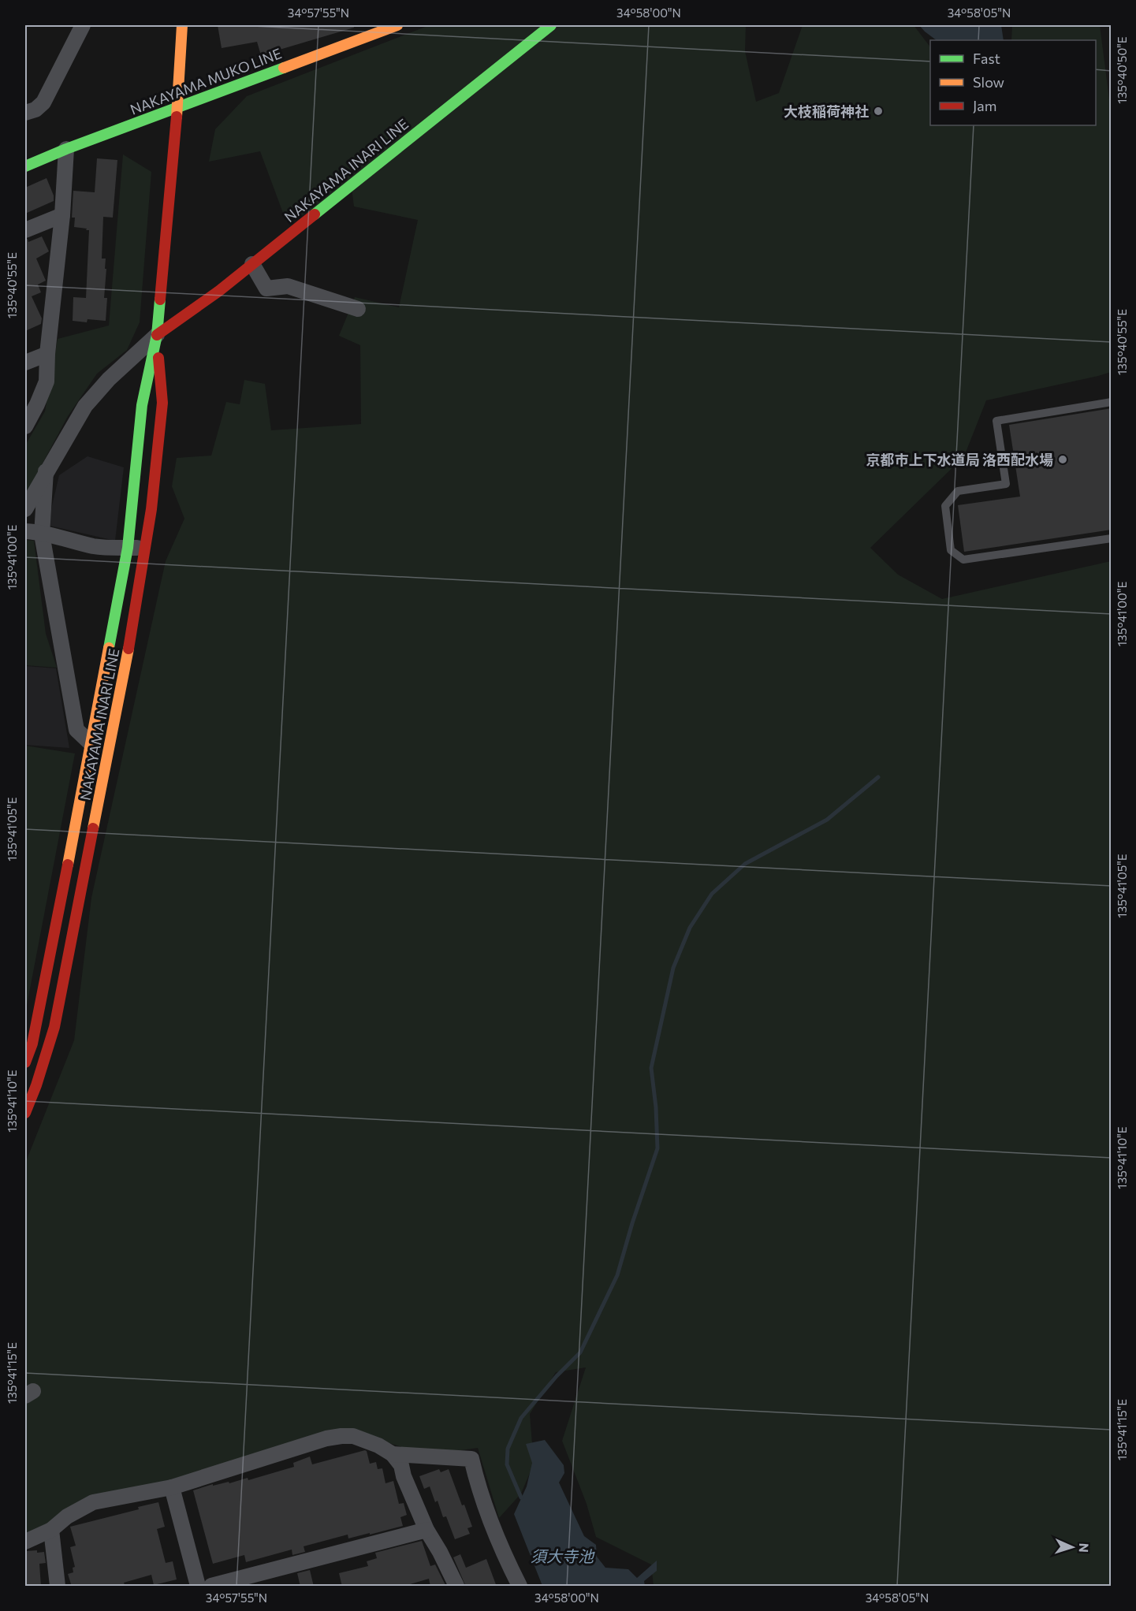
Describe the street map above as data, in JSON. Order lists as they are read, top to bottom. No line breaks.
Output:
{"streets":{"main road":["NAKAYAMA MUKO LINE","NAKAYAMA INARI LINE"]},"water":["須大寺池"],"places":["大枝稲荷神社","京都市上下水道局 洛西配水場"],"legend":["Fast","Slow","Jam"],"north":"right","coordinates":["34°57'55\"N","34°58'00\"N","34°58'05\"N","135°40'50\"E","135°40'55\"E","135°41'00\"E","135°41'05\"E","135°41'10\"E","135°41'15\"E"]}
